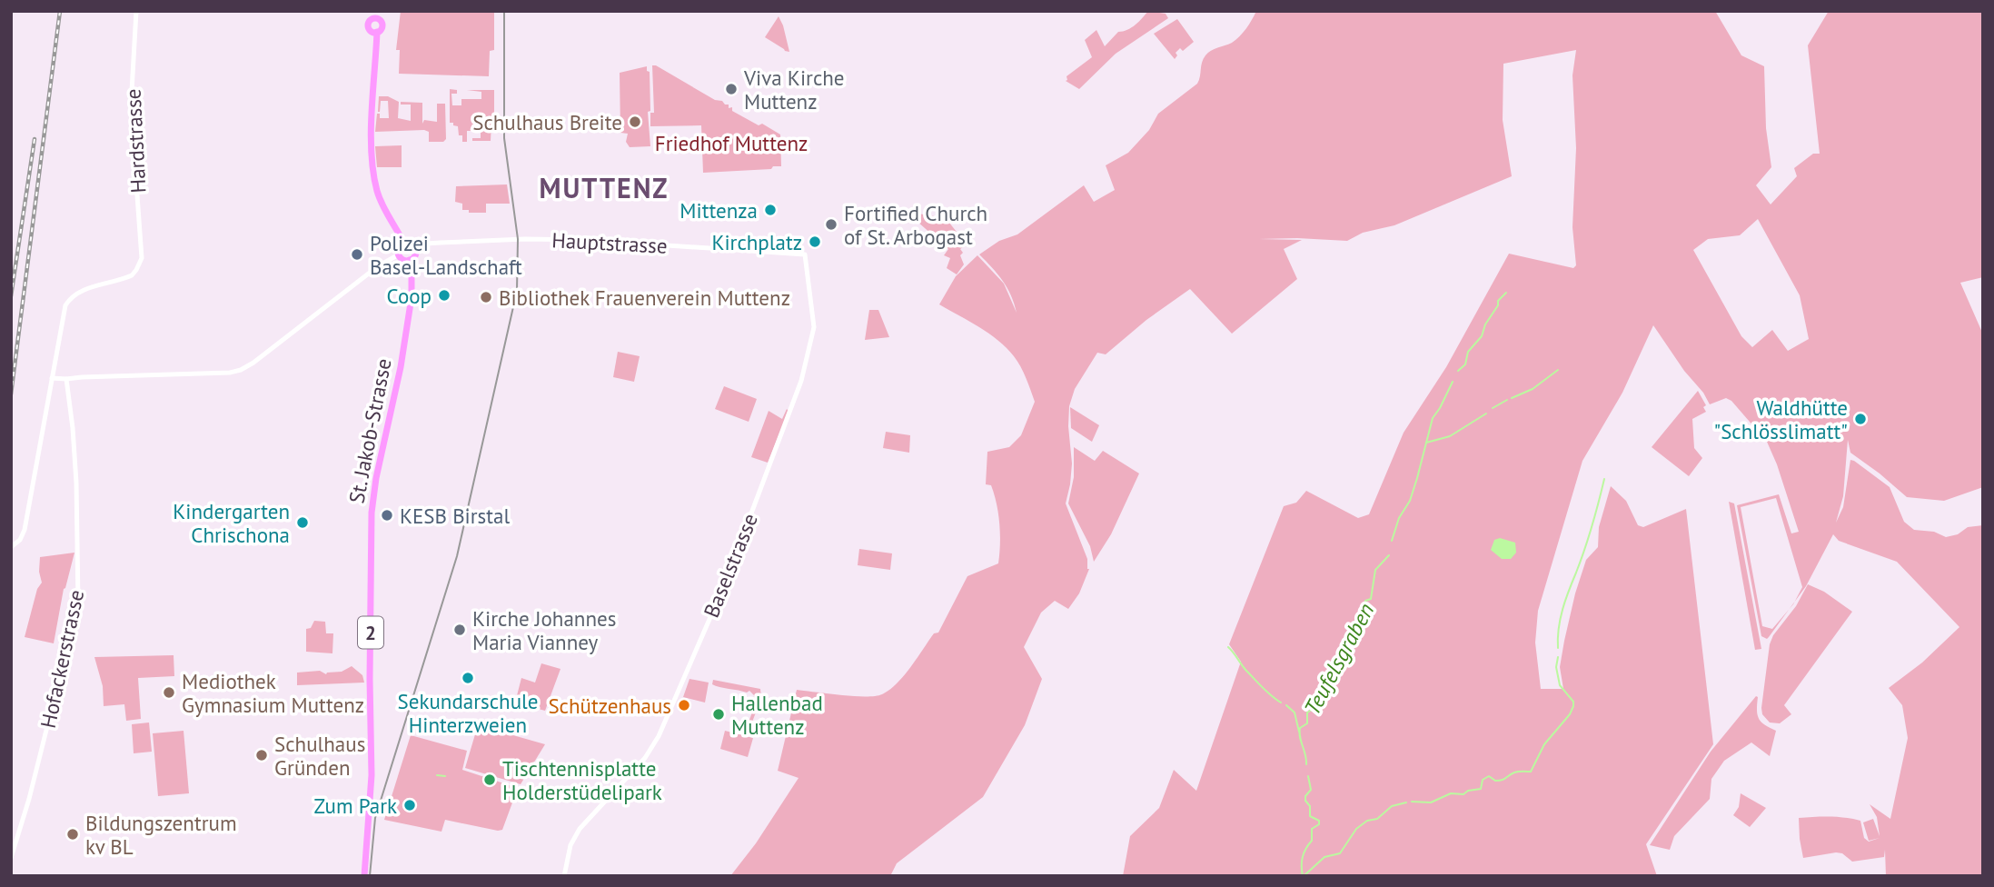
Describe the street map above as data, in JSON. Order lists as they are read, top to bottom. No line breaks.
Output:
{"streets":{"main road":["St. Jakob-Strasse","2"],"street":["Hardstrasse","Hauptstrasse","Baselstrasse","Hofackerstrasse"]},"crossings":[["Hauptstrasse","St. Jakob-Strasse"],["Hauptstrasse","Baselstrasse"]],"districts":["MUTTENZ"],"water":["Teufelsgraben"],"parks":["Friedhof Muttenz"],"places":["Viva Kirche Muttenz","Schulhaus Breite","Mittenza","Fortified Church of St. Arbogast","Kirchplatz","Polizei Basel-Landschaft","Coop","Bibliothek Frauenverein Muttenz","Waldhütte \"Schlösslimatt\"","KESB Birstal","Kindergarten Chrischona","Kirche Johannes Maria Vianney","Sekundarschule Hinterzweien","Mediothek Gymnasium Muttenz","Schützenhaus","Hallenbad Muttenz","Schulhaus Gründen","Tischtennisplatte Holderstüdelipark","Zum Park","Bildungszentrum kv BL"]}
